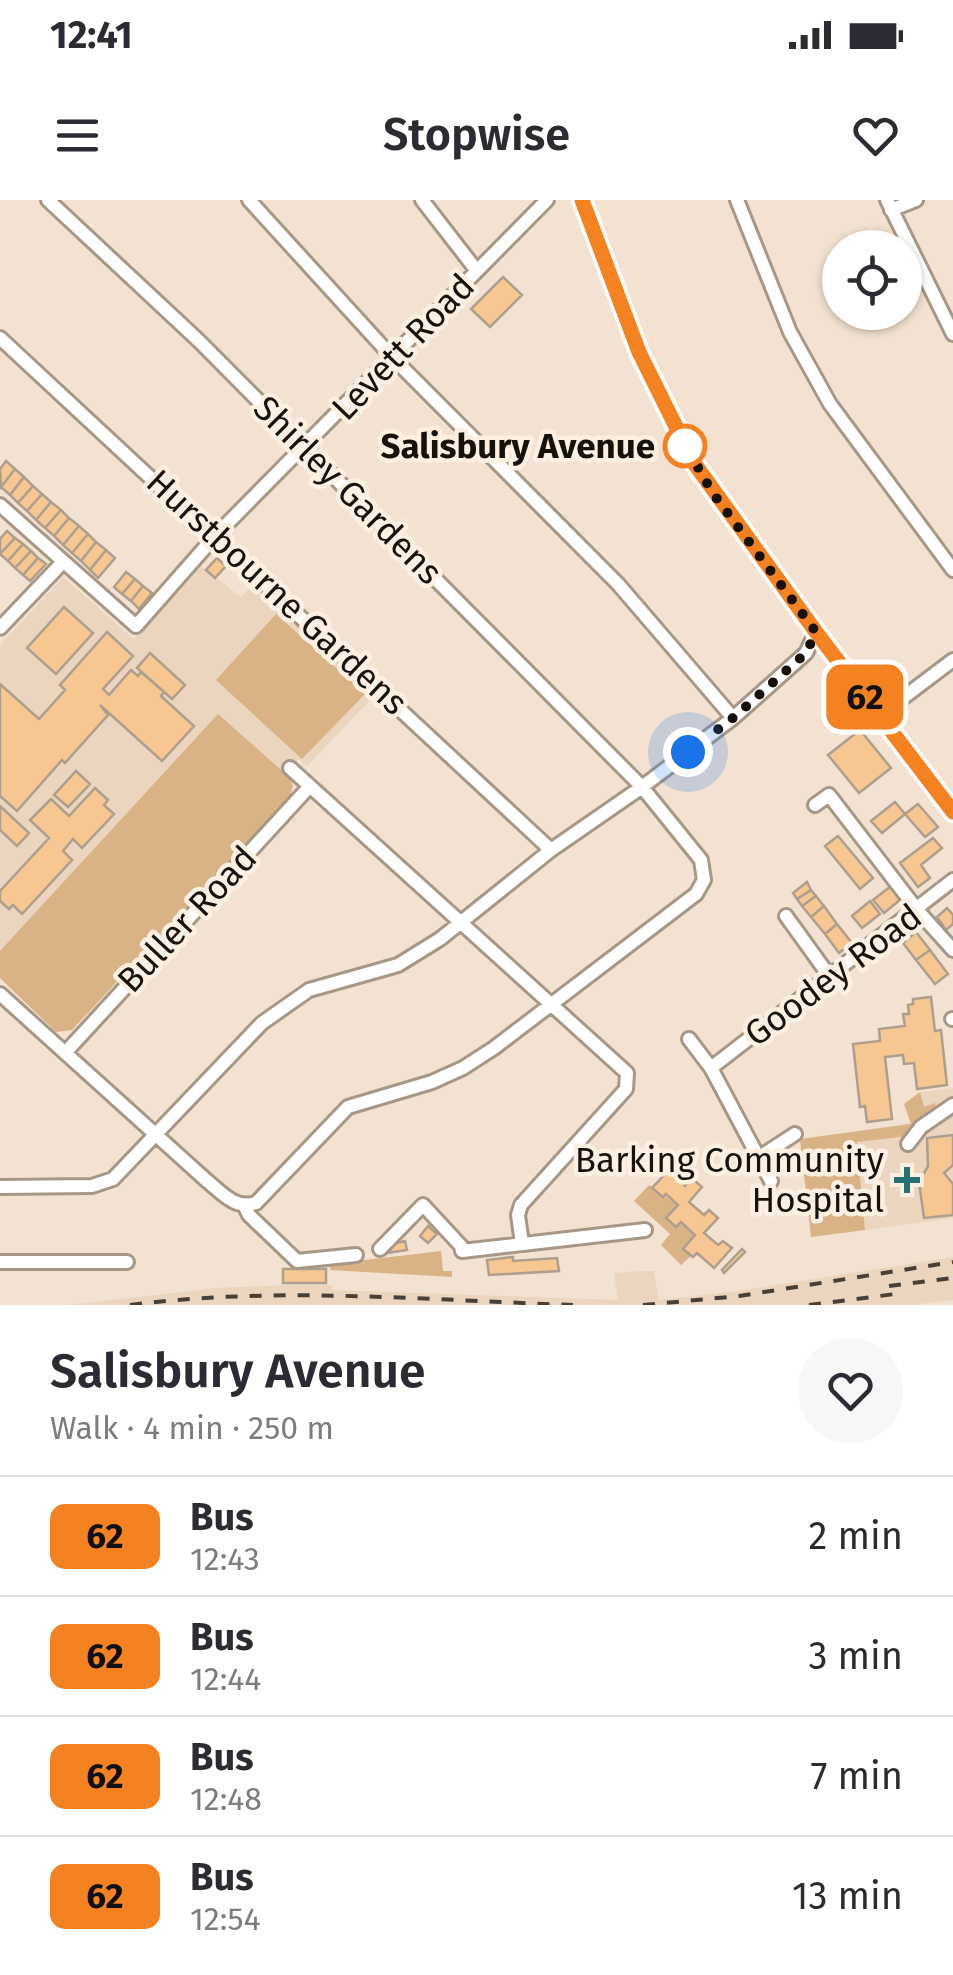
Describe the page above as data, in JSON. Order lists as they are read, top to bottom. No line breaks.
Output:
{"streets":{"street":["Levett Road","Shirley Gardens","Hurstbourne Gardens","Buller Road","Goodey Road"]},"crossings":[["Levett Road","Shirley Gardens"],["Levett Road","Hurstbourne Gardens"]],"places":{"other":["Salisbury Avenue"],"health":["Barking Community Hospital"]},"lines":["bus line 62"],"page":{"status":"12:41","header":"Stopwise","on_map":"62","heading":["Salisbury Avenue","Walk · 4 min · 250 m"],"list":[{"mark":"62","name":"Bus","note":"12:43","value":"2 min"},{"mark":"62","name":"Bus","note":"12:44","value":"3 min"},{"mark":"62","name":"Bus","note":"12:48","value":"7 min"},{"mark":"62","name":"Bus","note":"12:54","value":"13 min"}]}}
